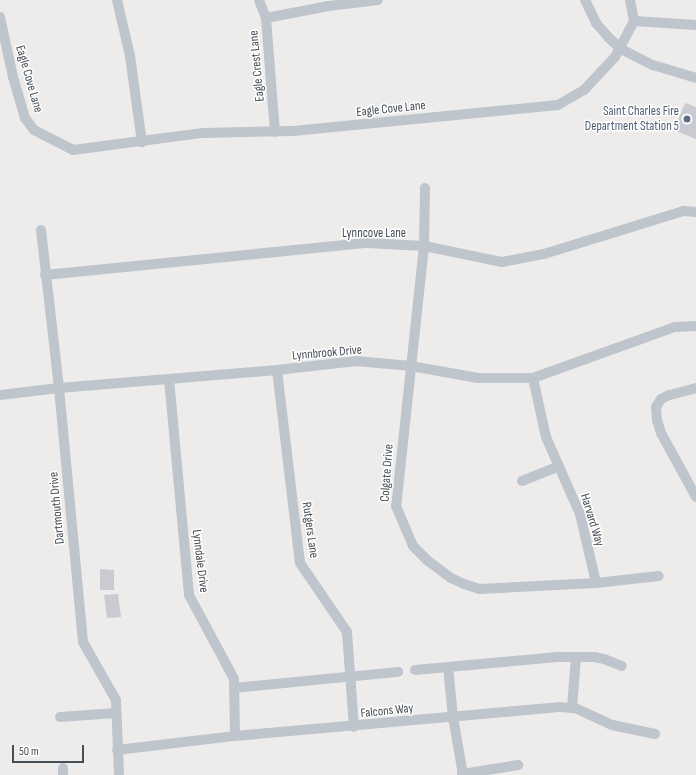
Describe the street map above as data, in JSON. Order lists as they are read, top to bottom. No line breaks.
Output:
{"streets":{"street":["Eagle Crest Lane","Eagle Cove Lane","Lynncove Lane","Lynnbrook Drive","Colgate Drive","Dartmouth Drive","Harvard Way","Rutgers Lane","Lynndale Drive","Falcons Way"]},"crossings":[["Eagle Crest Lane","Eagle Cove Lane"],["Lynncove Lane","Colgate Drive"],["Lynncove Lane","Dartmouth Drive"],["Lynnbrook Drive","Colgate Drive"],["Lynnbrook Drive","Dartmouth Drive"],["Lynnbrook Drive","Harvard Way"],["Lynnbrook Drive","Rutgers Lane"],["Lynnbrook Drive","Lynndale Drive"],["Colgate Drive","Harvard Way"],["Dartmouth Drive","Falcons Way"],["Rutgers Lane","Falcons Way"],["Lynndale Drive","Falcons Way"]],"places":["Saint Charles Fire Department Station 5"],"scale_bar":"50 m"}
